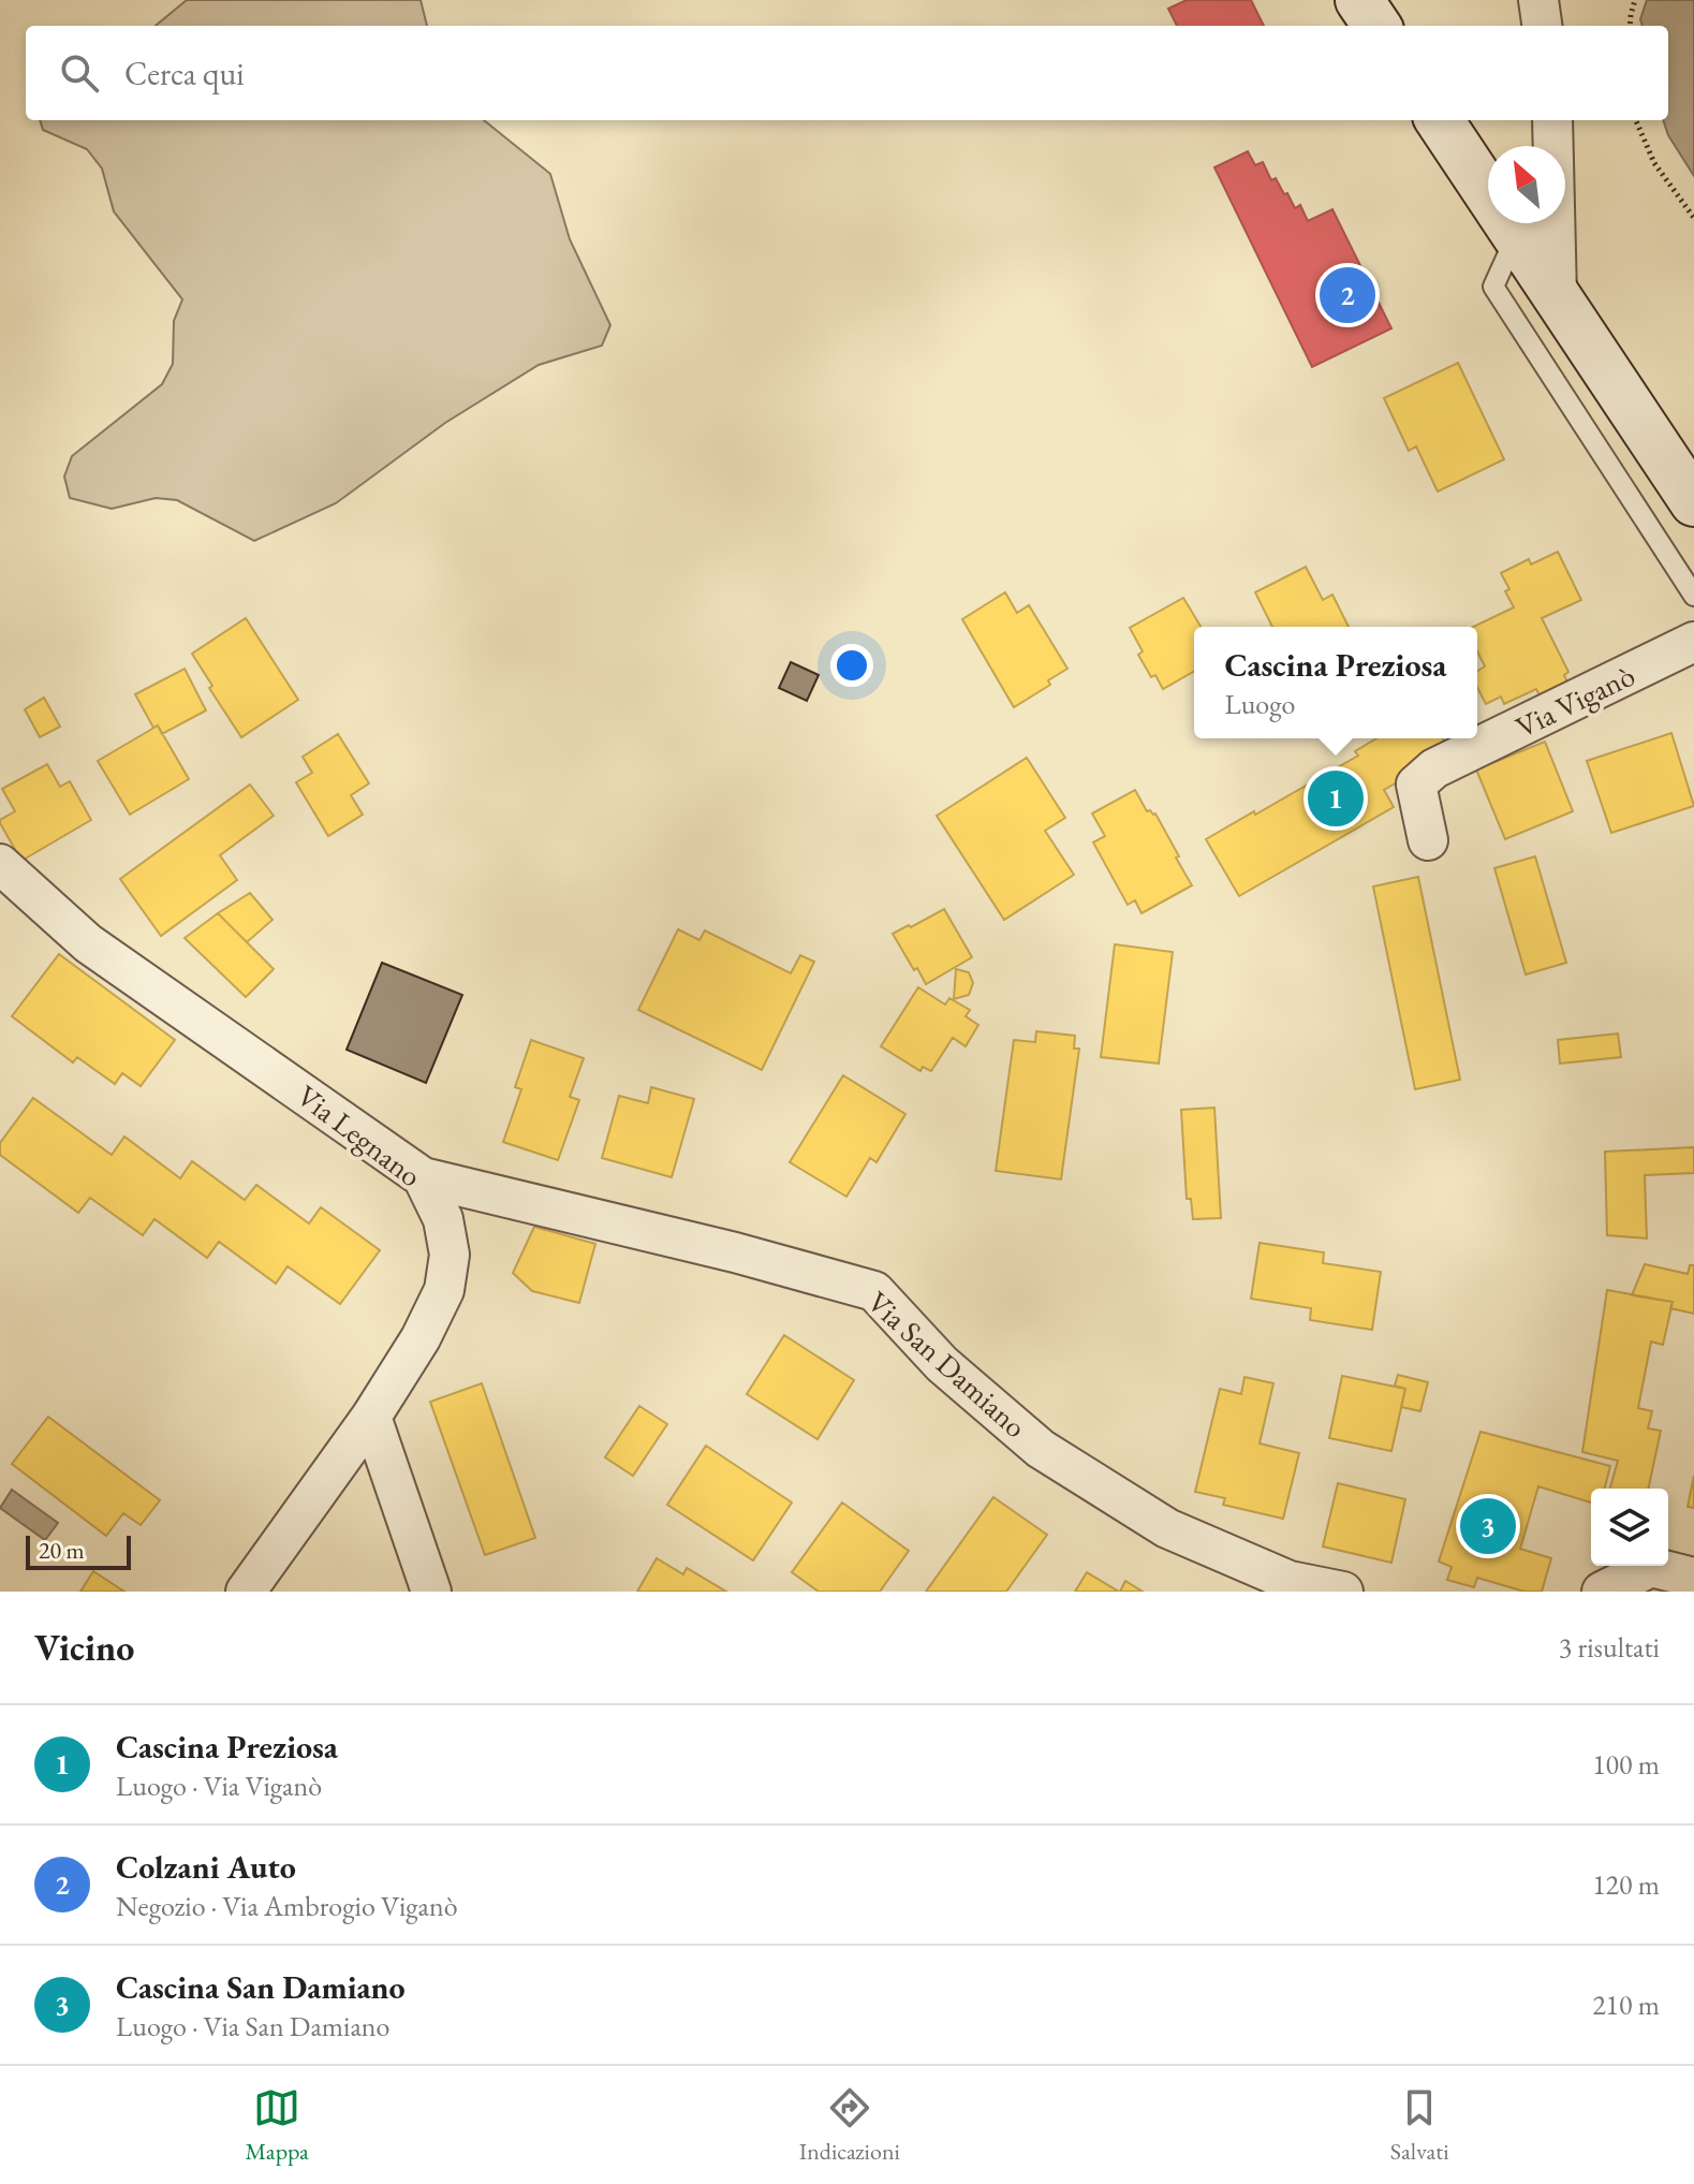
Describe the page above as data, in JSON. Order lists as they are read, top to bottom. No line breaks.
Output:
{"streets":{"street":["Via Viganò","Via Legnano","Via San Damiano"]},"crossings":[["Via Legnano","Via San Damiano"]],"scale_bar":"20 m","north":"top left","page":{"search":"Cerca qui","pins":["2","1","3"],"popup":["Cascina Preziosa","Luogo"],"scale":"20 m","heading":["Vicino","3 risultati"],"list":[{"mark":"1","name":"Cascina Preziosa","note":"Luogo · Via Viganò","value":"100 m"},{"mark":"2","name":"Colzani Auto","note":"Negozio · Via Ambrogio Viganò","value":"120 m"},{"mark":"3","name":"Cascina San Damiano","note":"Luogo · Via San Damiano","value":"210 m"}],"nav":["Mappa","Indicazioni","Salvati"]}}
